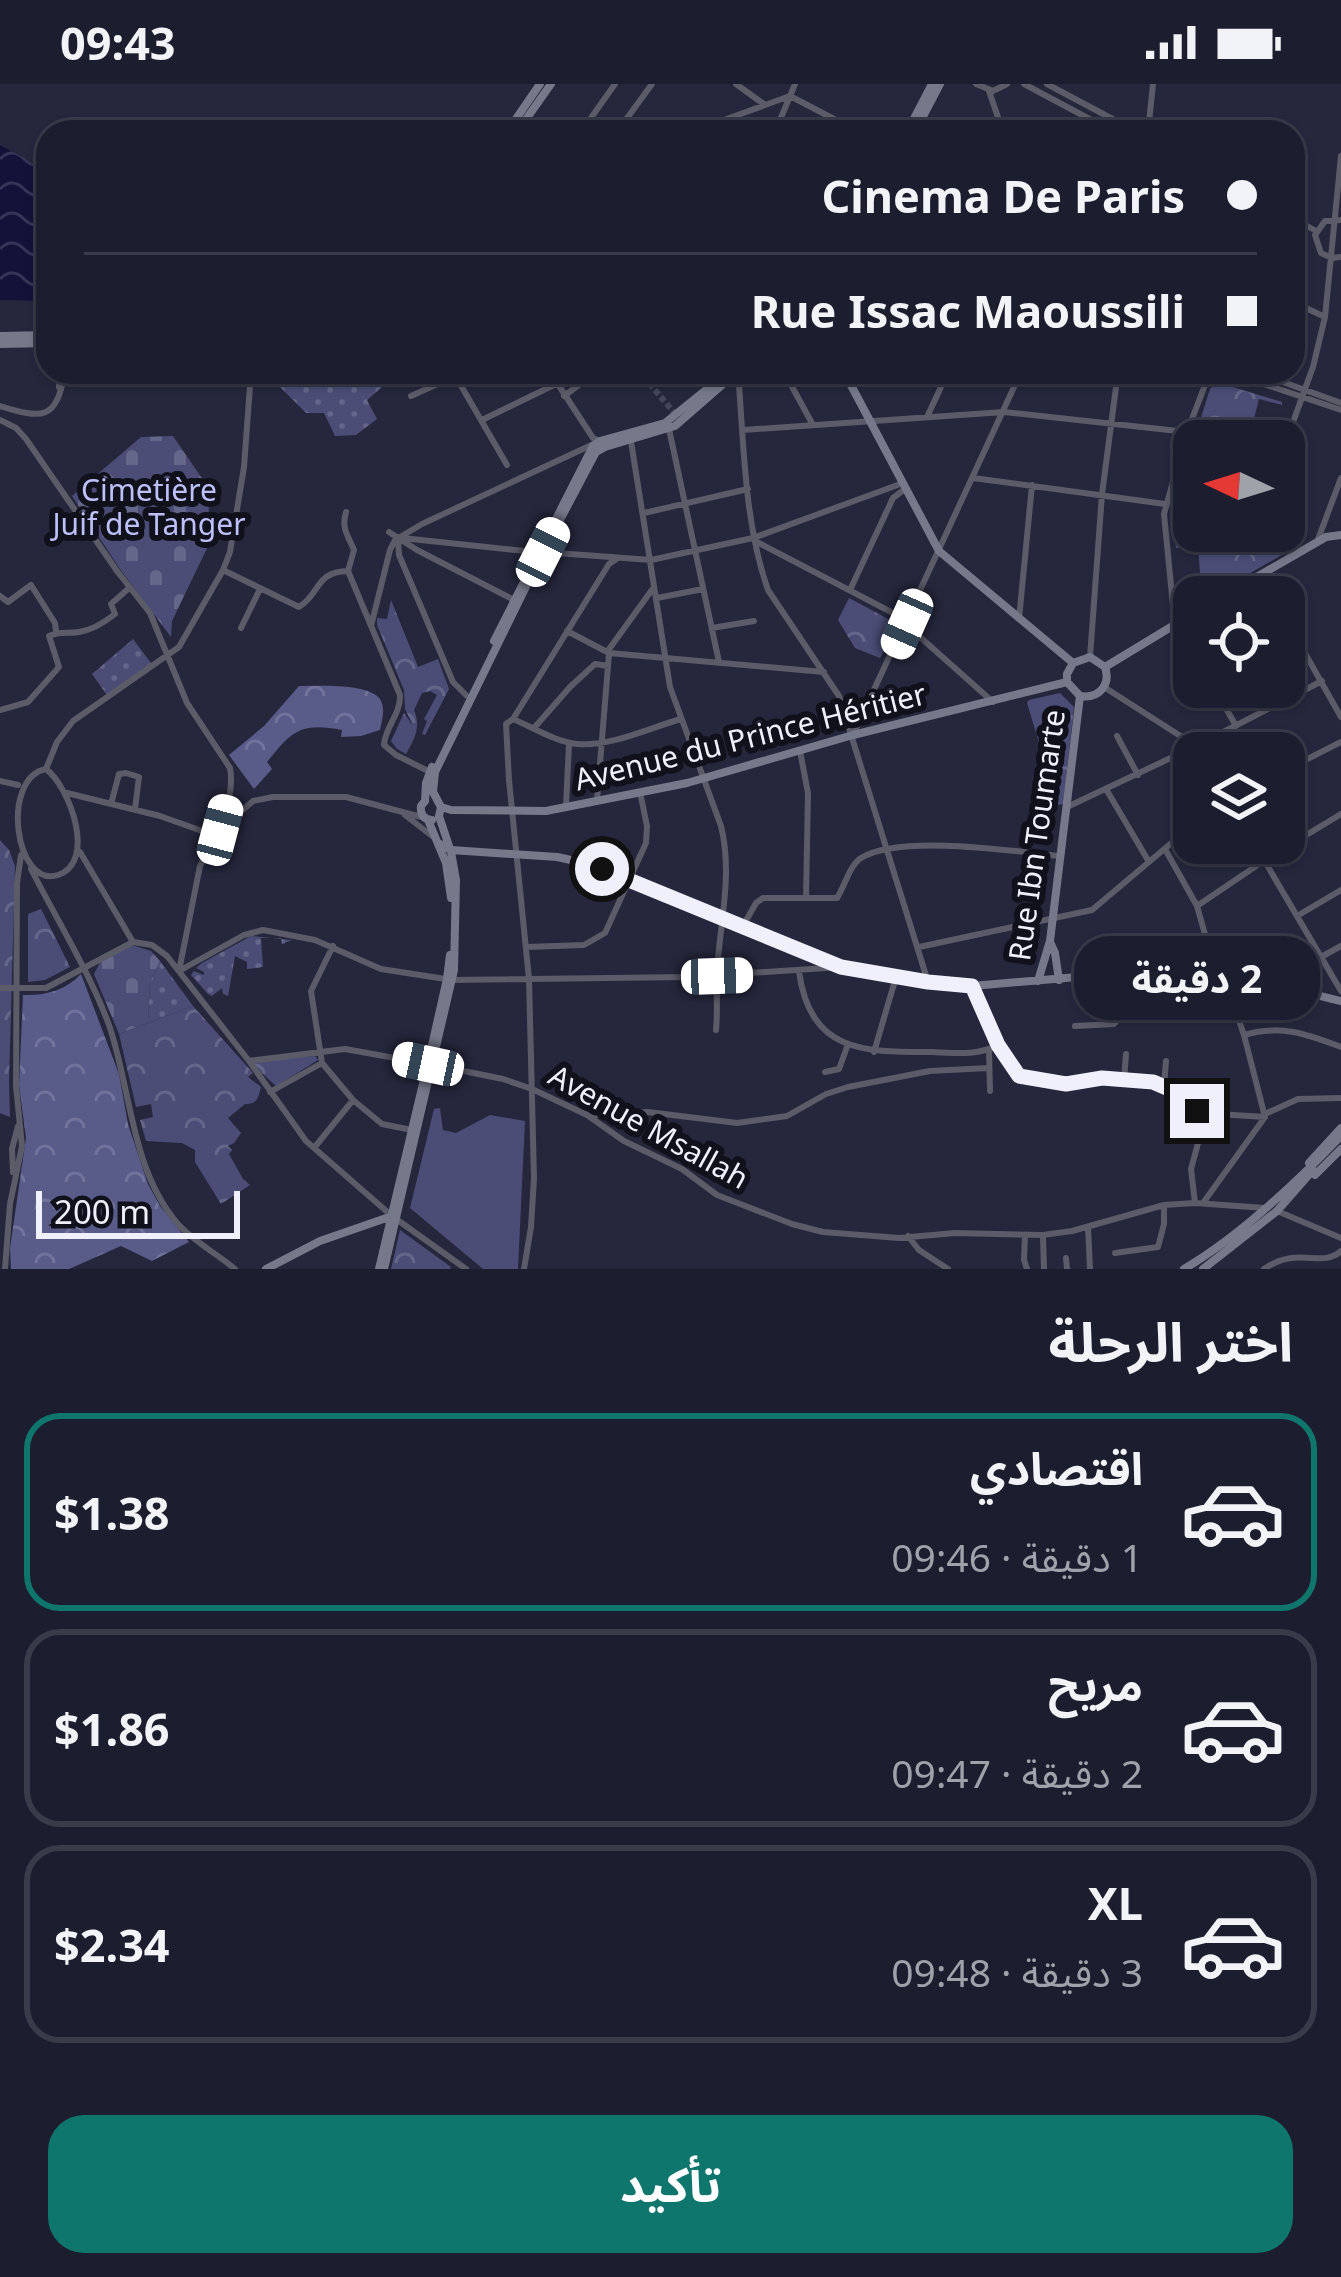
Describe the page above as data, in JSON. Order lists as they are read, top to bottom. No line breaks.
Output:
{"streets":{"street":["Avenue du Prince Héritier","Rue Ibn Toumarte","Avenue Msallah"]},"crossings":[["Avenue du Prince Héritier","Rue Ibn Toumarte"]],"parks":["Cimetière Juif de Tanger"],"scale_bar":"200 m","north":"left","page":{"status":"09:43","banner":["Cinema De Paris","Rue Issac Maoussili"],"bubble":"2 دقيقة","scale":"200 m","heading":"اختر الرحلة","list":[{"name":"اقتصادي","note":"1 دقيقة · 09:46","value":"$1.38"},{"name":"مريح","note":"2 دقيقة · 09:47","value":"$1.86"},{"name":"XL","note":"3 دقيقة · 09:48","value":"$2.34"}],"buttons":"تأكيد"}}
